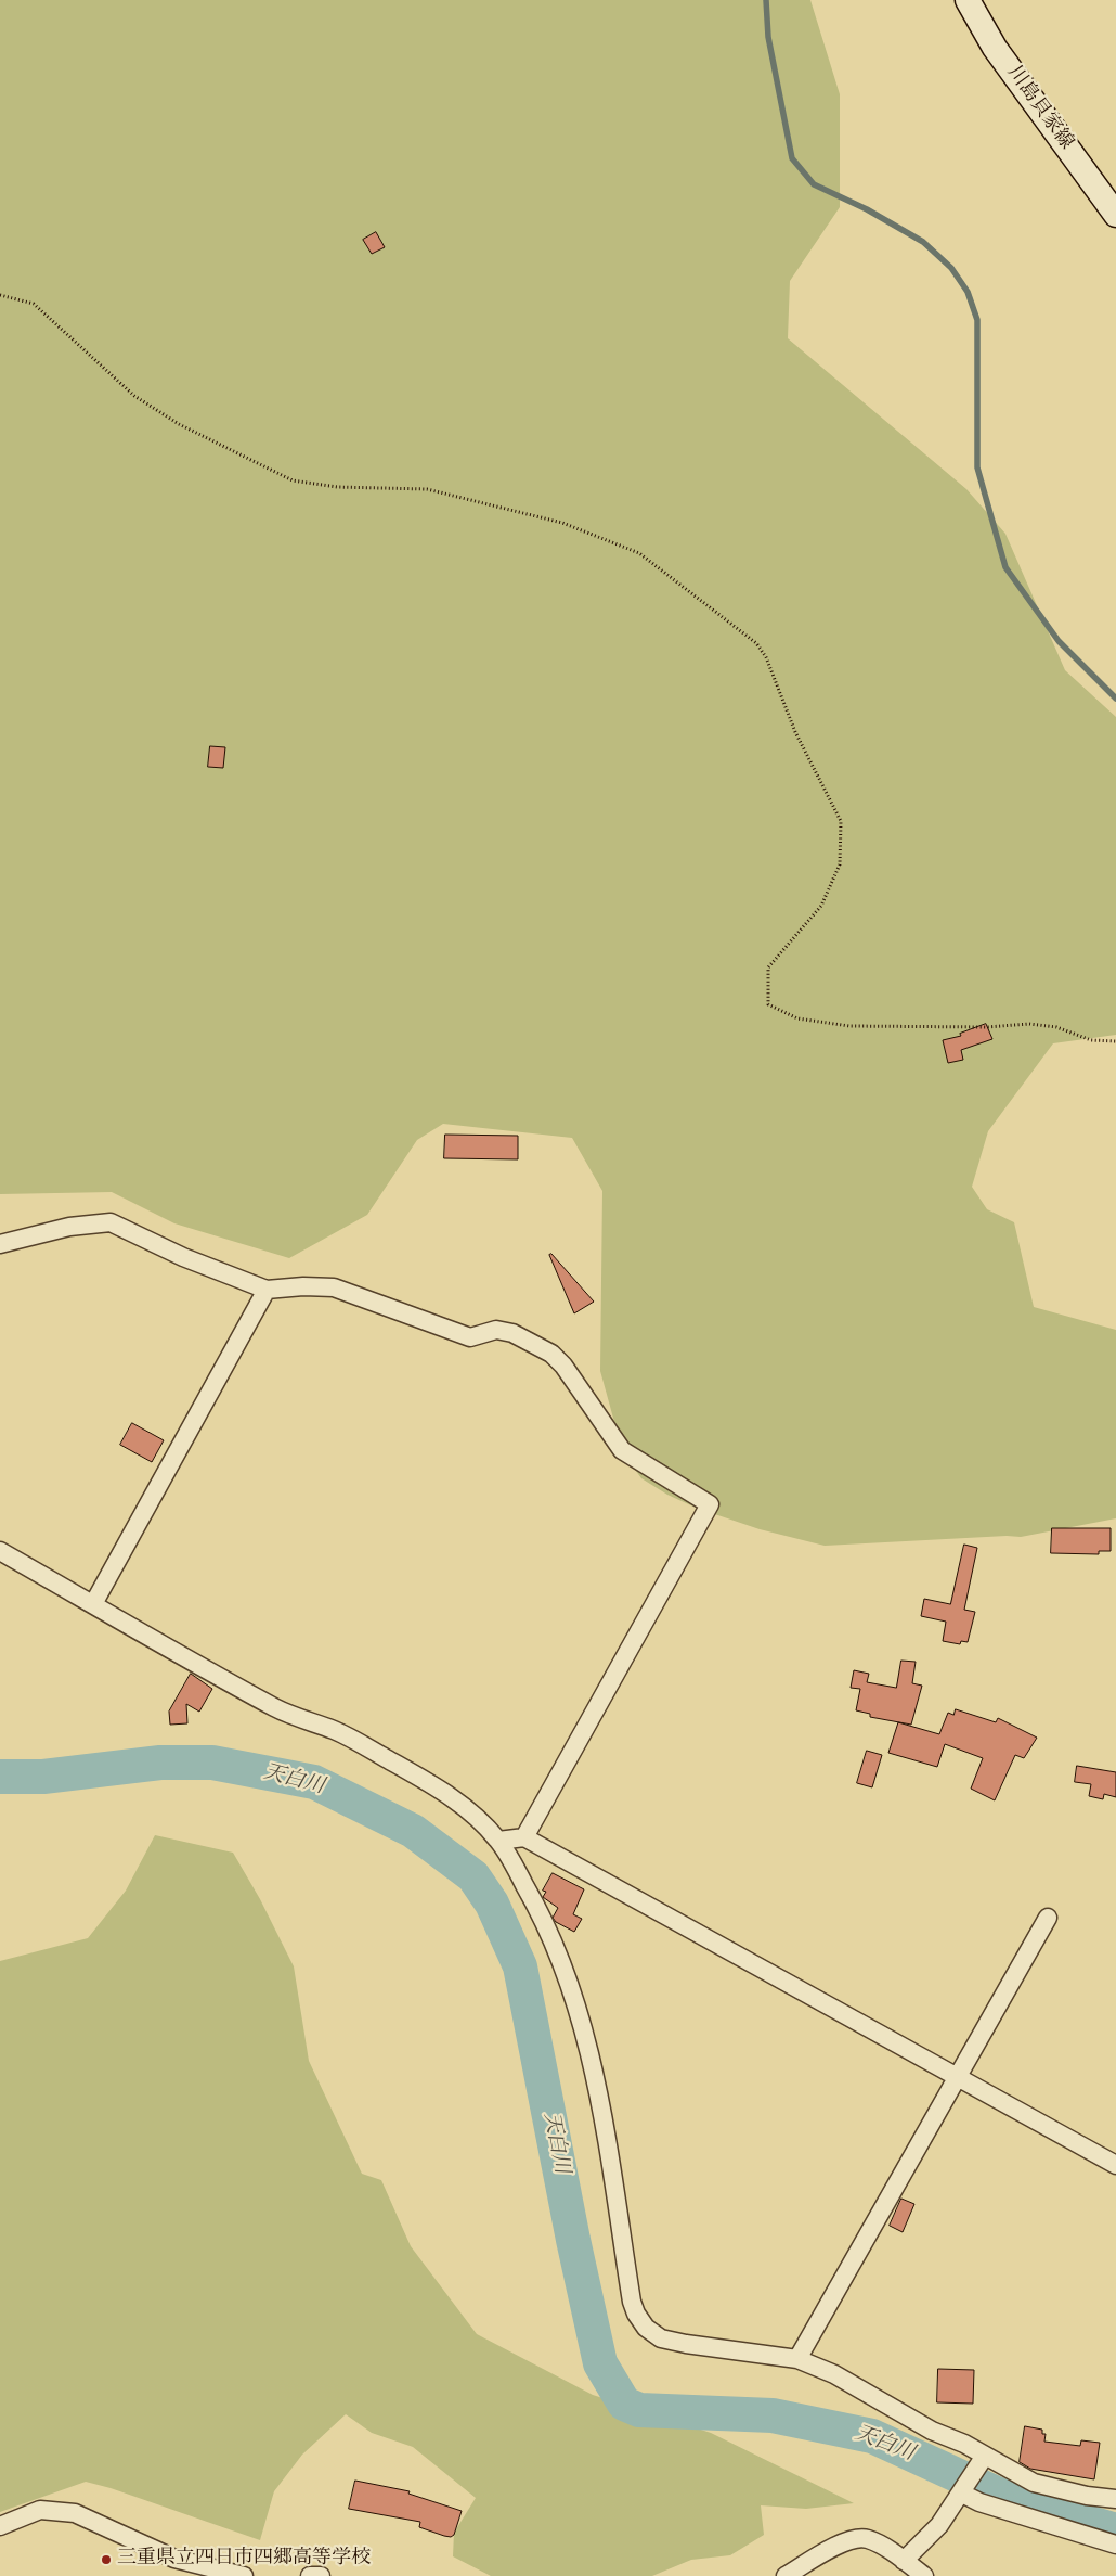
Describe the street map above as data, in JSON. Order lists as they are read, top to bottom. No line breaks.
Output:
{"streets":{"main road":["川島貝家線"]},"water":["天白川"],"places":["三重県立四日市四郷高等学校"]}
